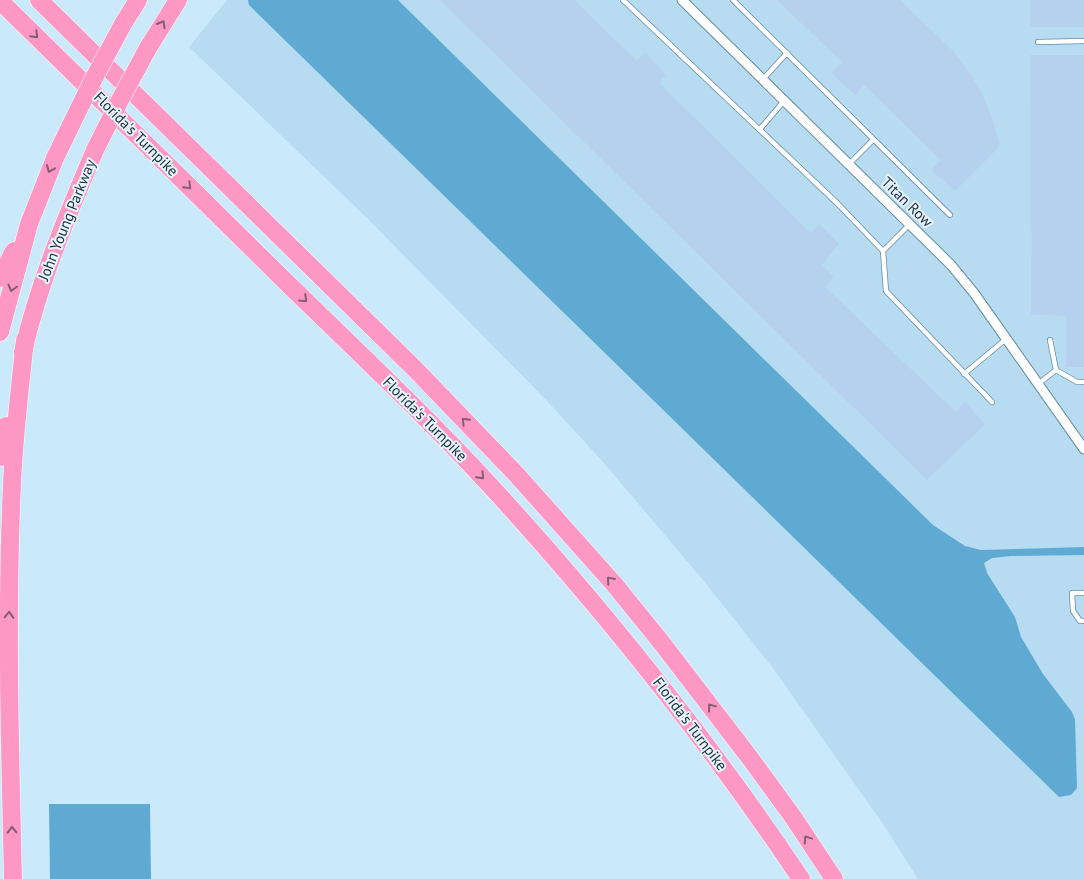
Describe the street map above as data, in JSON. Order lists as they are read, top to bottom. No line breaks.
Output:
{"streets":{"highway":["Florida's Turnpike","John Young Parkway"],"street":["Titan Row"]}}
